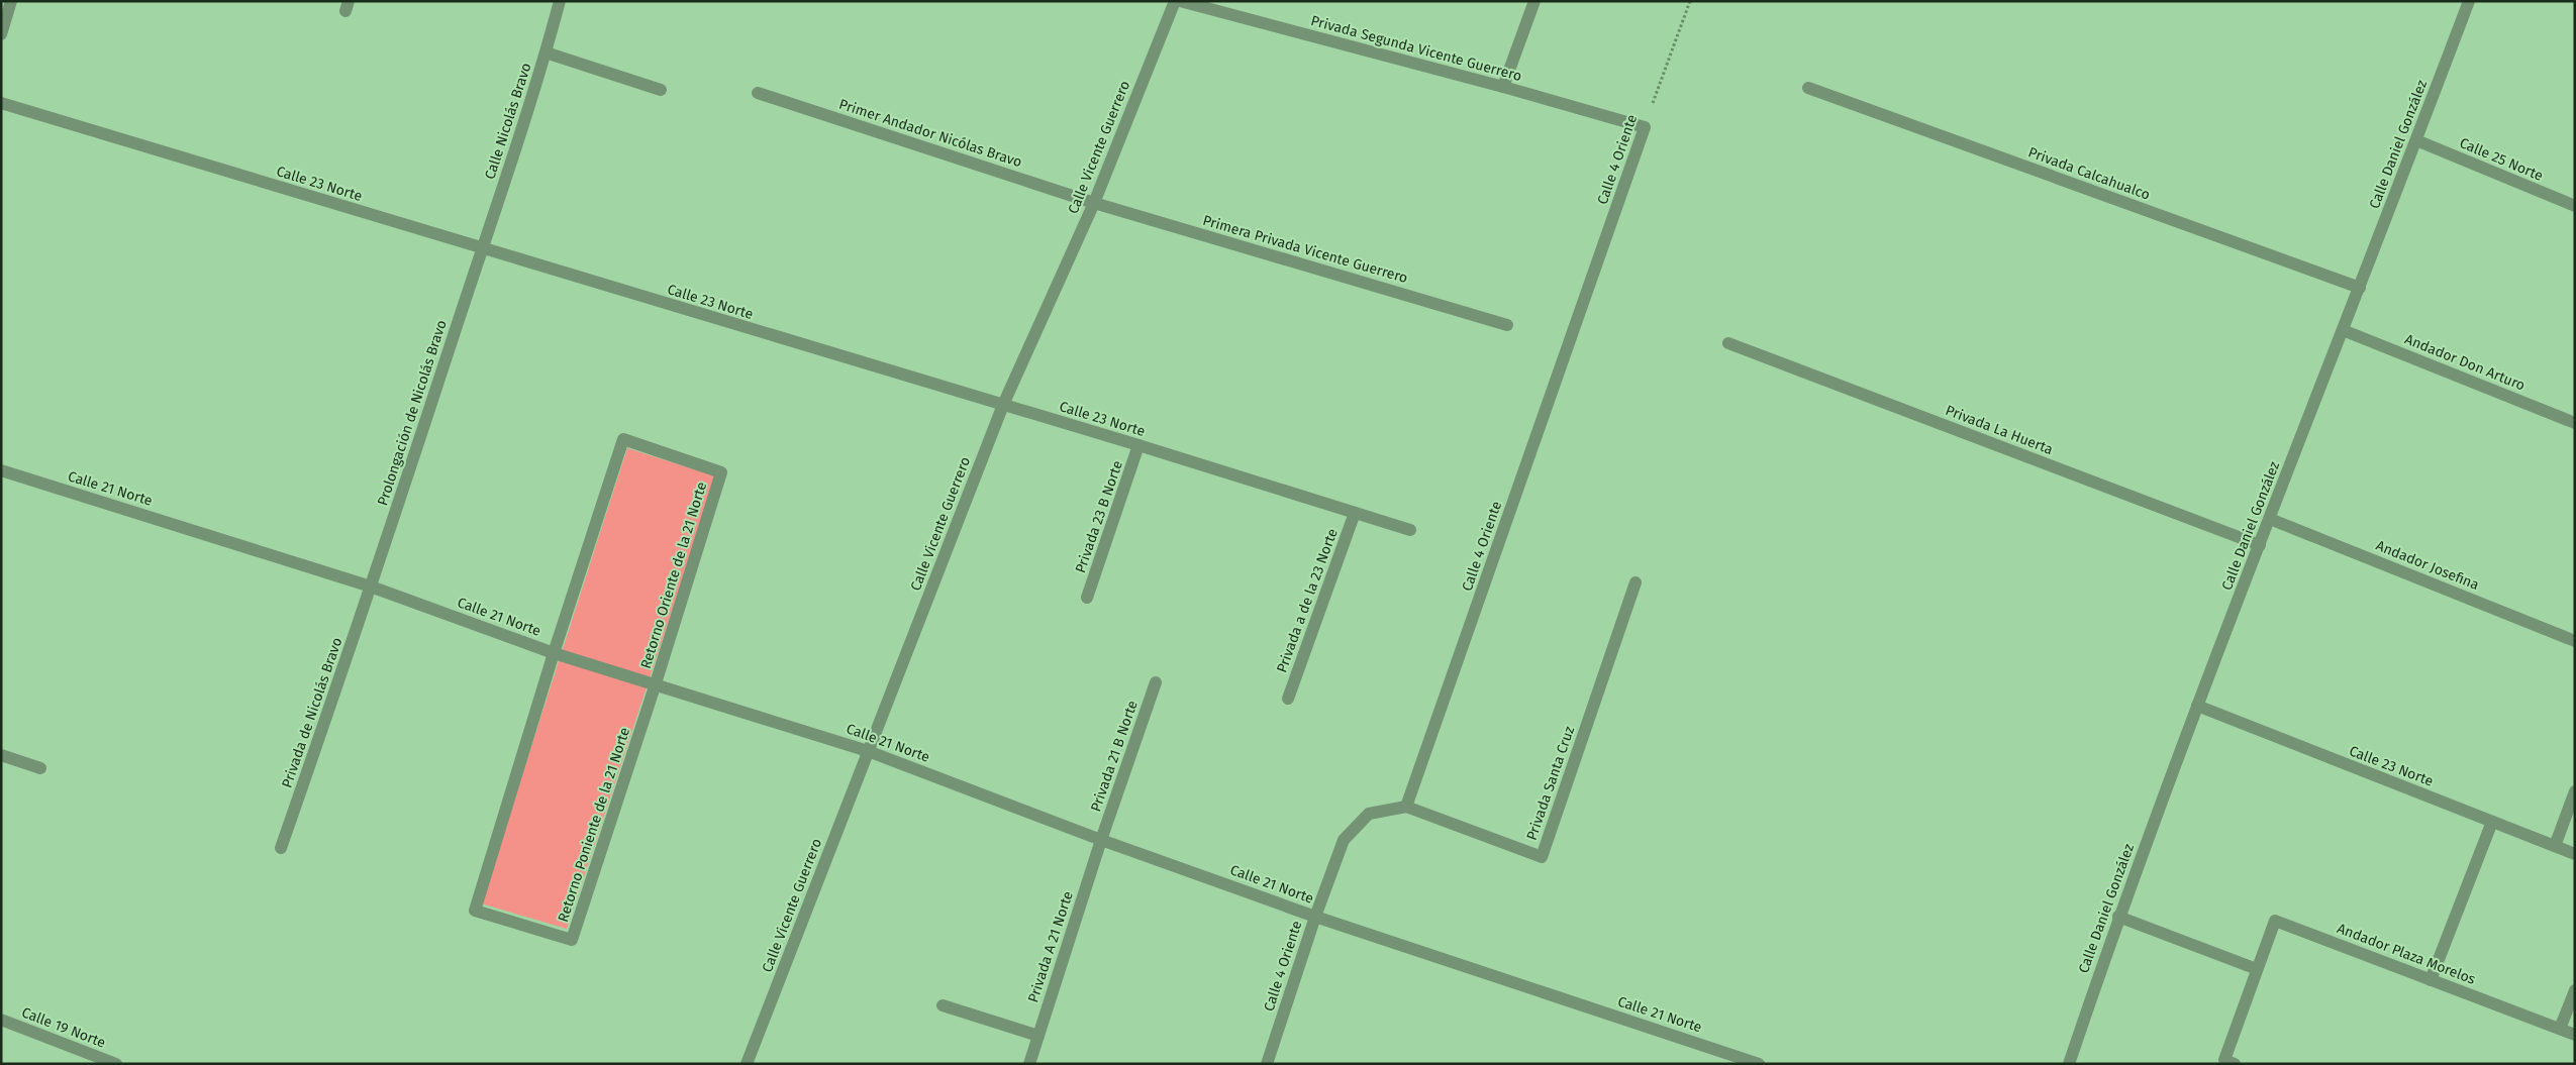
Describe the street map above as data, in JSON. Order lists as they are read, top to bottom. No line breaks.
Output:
{"streets":{"street":["Privada Segunda Vicente Guerrero","Calle Nicolás Bravo","Primer Andador Nicólas Bravo","Calle Daniel González","Calle Vicente Guerrero","Calle 4 Oriente","Calle 25 Norte","Privada Calcahualco","Calle 23 Norte","Primera Privada Vicente Guerrero","Andador Don Arturo","Prolongación de Nicolás Bravo","Privada La Huerta","Calle 21 Norte","Privada 23 B Norte","Andador Josefina","Retorno Oriente de la 21 Norte","Privada a de la 23 Norte","Privada de Nicolás Bravo","Privada 21 B Norte","Privada Santa Cruz","Retorno Poniente de la 21 Norte","Privada A 21 Norte","Andador Plaza Morelos","Calle 19 Norte"]},"crossings":[["Privada Segunda Vicente Guerrero","Calle 4 Oriente"],["Calle Nicolás Bravo","Calle 23 Norte"],["Calle Nicolás Bravo","Prolongación de Nicolás Bravo"],["Primer Andador Nicólas Bravo","Calle Vicente Guerrero"],["Primer Andador Nicólas Bravo","Primera Privada Vicente Guerrero"],["Calle Daniel González","Calle 25 Norte"],["Calle Daniel González","Privada Calcahualco"],["Calle Daniel González","Calle 23 Norte"],["Calle Daniel González","Andador Don Arturo"],["Calle Daniel González","Privada La Huerta"],["Calle Daniel González","Andador Josefina"],["Calle Vicente Guerrero","Calle 23 Norte"],["Calle Vicente Guerrero","Primera Privada Vicente Guerrero"],["Calle Vicente Guerrero","Calle 21 Norte"],["Calle 4 Oriente","Calle 21 Norte"],["Calle 4 Oriente","Privada Santa Cruz"],["Calle 23 Norte","Prolongación de Nicolás Bravo"],["Calle 23 Norte","Privada 23 B Norte"],["Calle 23 Norte","Privada a de la 23 Norte"],["Prolongación de Nicolás Bravo","Calle 21 Norte"],["Prolongación de Nicolás Bravo","Privada de Nicolás Bravo"],["Calle 21 Norte","Retorno Oriente de la 21 Norte"],["Calle 21 Norte","Privada de Nicolás Bravo"],["Calle 21 Norte","Privada 21 B Norte"],["Calle 21 Norte","Retorno Poniente de la 21 Norte"],["Calle 21 Norte","Privada A 21 Norte"],["Retorno Oriente de la 21 Norte","Retorno Poniente de la 21 Norte"],["Privada 21 B Norte","Privada A 21 Norte"]]}
